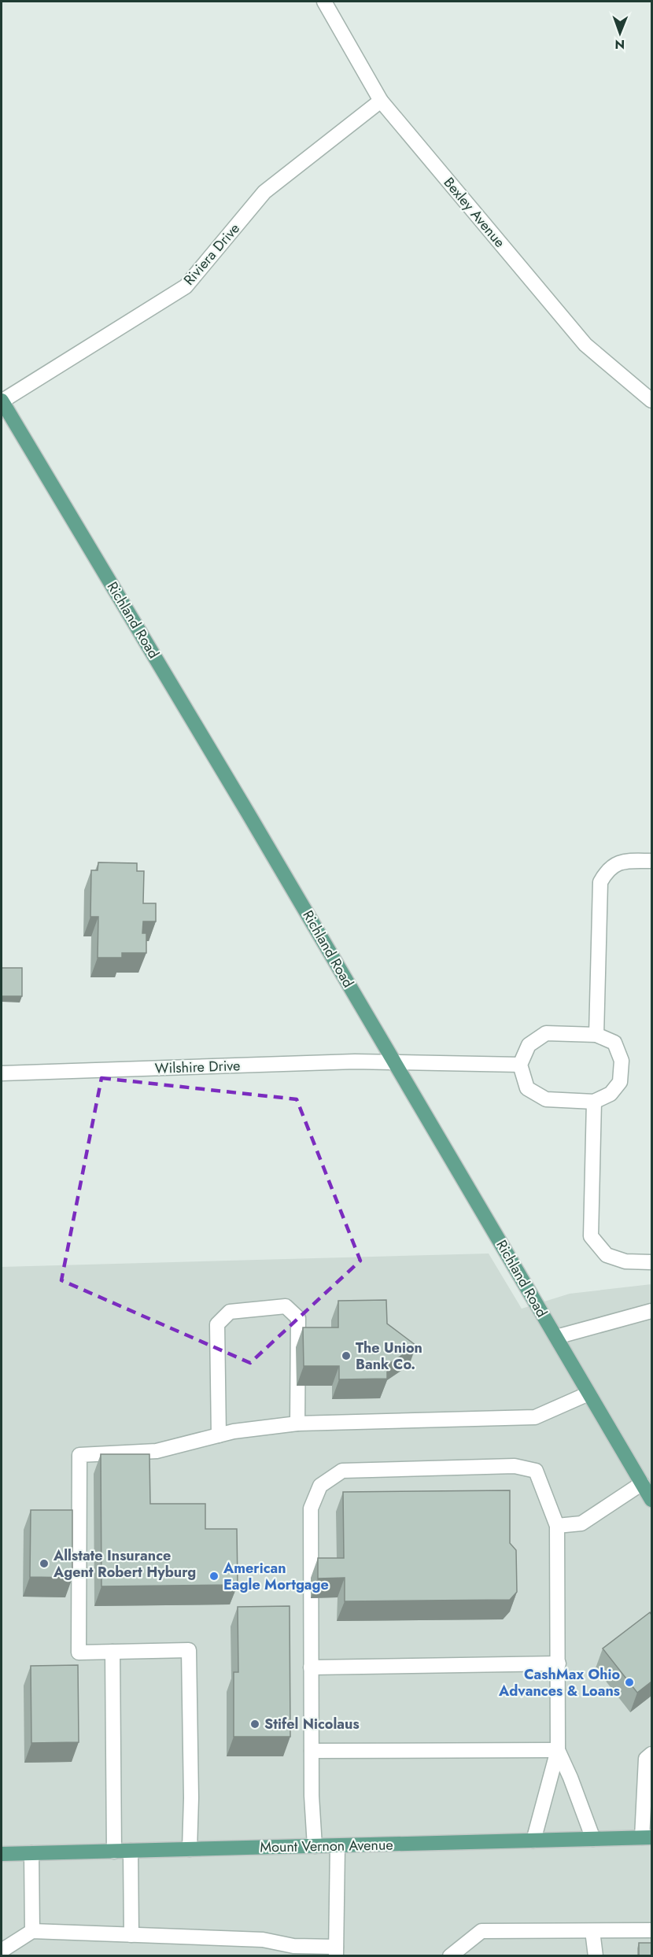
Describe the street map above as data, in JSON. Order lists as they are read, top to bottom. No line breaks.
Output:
{"streets":{"main road":["Richland Road","Mount Vernon Avenue"],"street":["Bexley Avenue","Riviera Drive","Wilshire Drive"]},"crossings":[["Bexley Avenue","Riviera Drive"],["Riviera Drive","Richland Road"],["Richland Road","Wilshire Drive"]],"places":["The Union Bank Co.","Allstate Insurance Agent Robert Hyburg","American Eagle Mortgage","CashMax Ohio Advances & Loans","Stifel Nicolaus"],"north":"bottom"}
